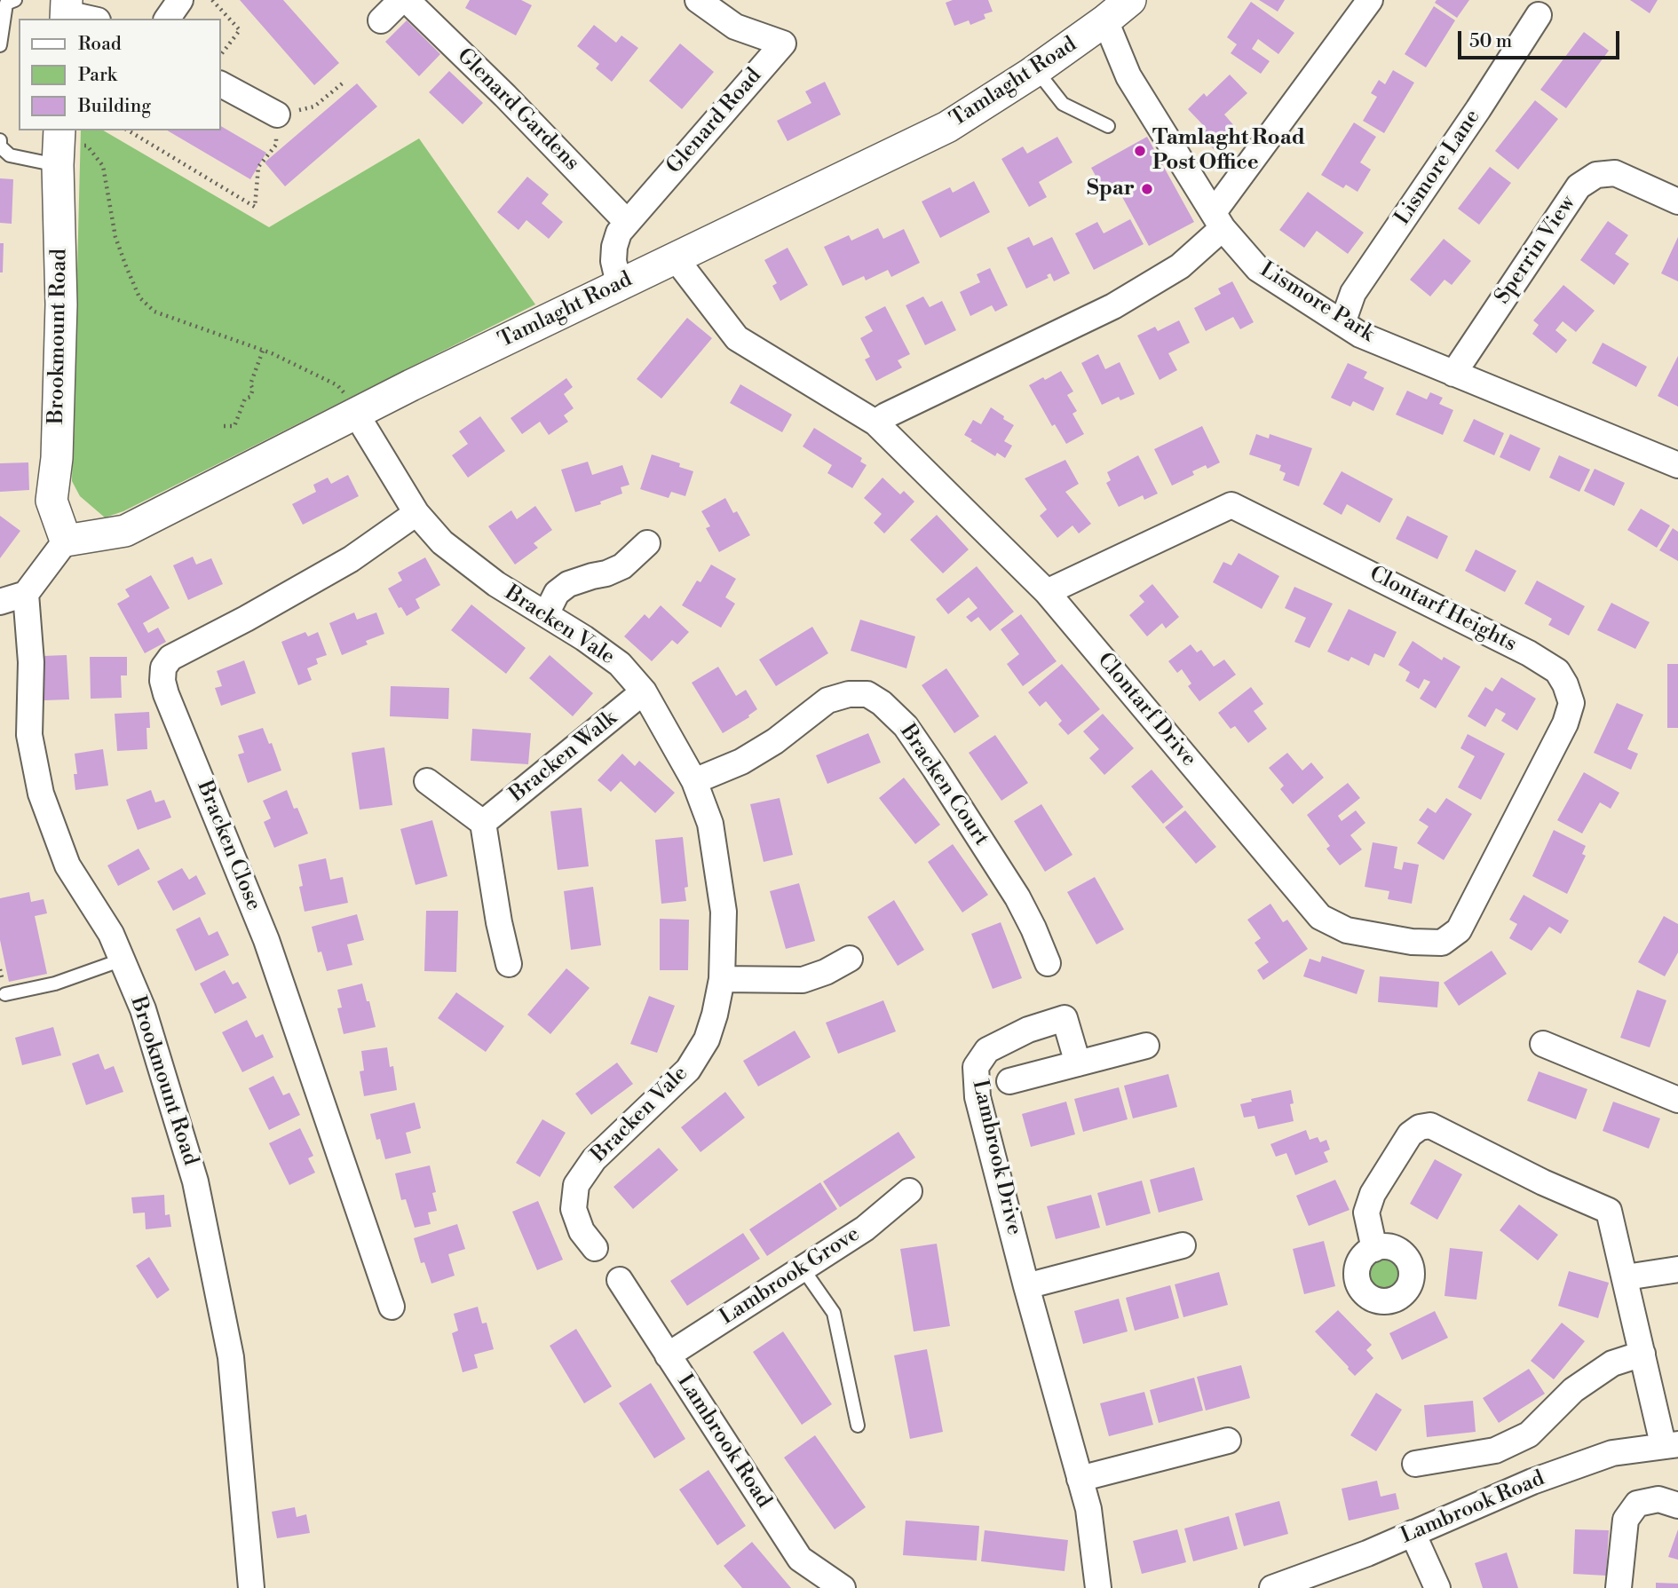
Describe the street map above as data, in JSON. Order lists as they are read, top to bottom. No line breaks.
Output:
{"streets":{"street":["Tamlaght Road","Glenard Gardens","Glenard Road","Lismore Lane","Sperrin View","Lismore Park","Brookmount Road","Clontarf Heights","Bracken Vale","Clontarf Drive","Bracken Walk","Bracken Court","Bracken Close","Lambrook Drive","Lambrook Grove","Lambrook Road"]},"crossings":[["Tamlaght Road","Glenard Road"],["Tamlaght Road","Lismore Park"],["Tamlaght Road","Brookmount Road"],["Tamlaght Road","Bracken Vale"],["Tamlaght Road","Clontarf Drive"],["Glenard Gardens","Glenard Road"],["Lismore Lane","Lismore Park"],["Sperrin View","Lismore Park"],["Clontarf Heights","Clontarf Drive"],["Bracken Vale","Bracken Walk"],["Bracken Vale","Bracken Court"],["Bracken Vale","Bracken Close"],["Lambrook Grove","Lambrook Road"]],"places":["Tamlaght Road Post Office","Spar"],"legend":["Road","Park","Building"],"scale_bar":"50 m"}
